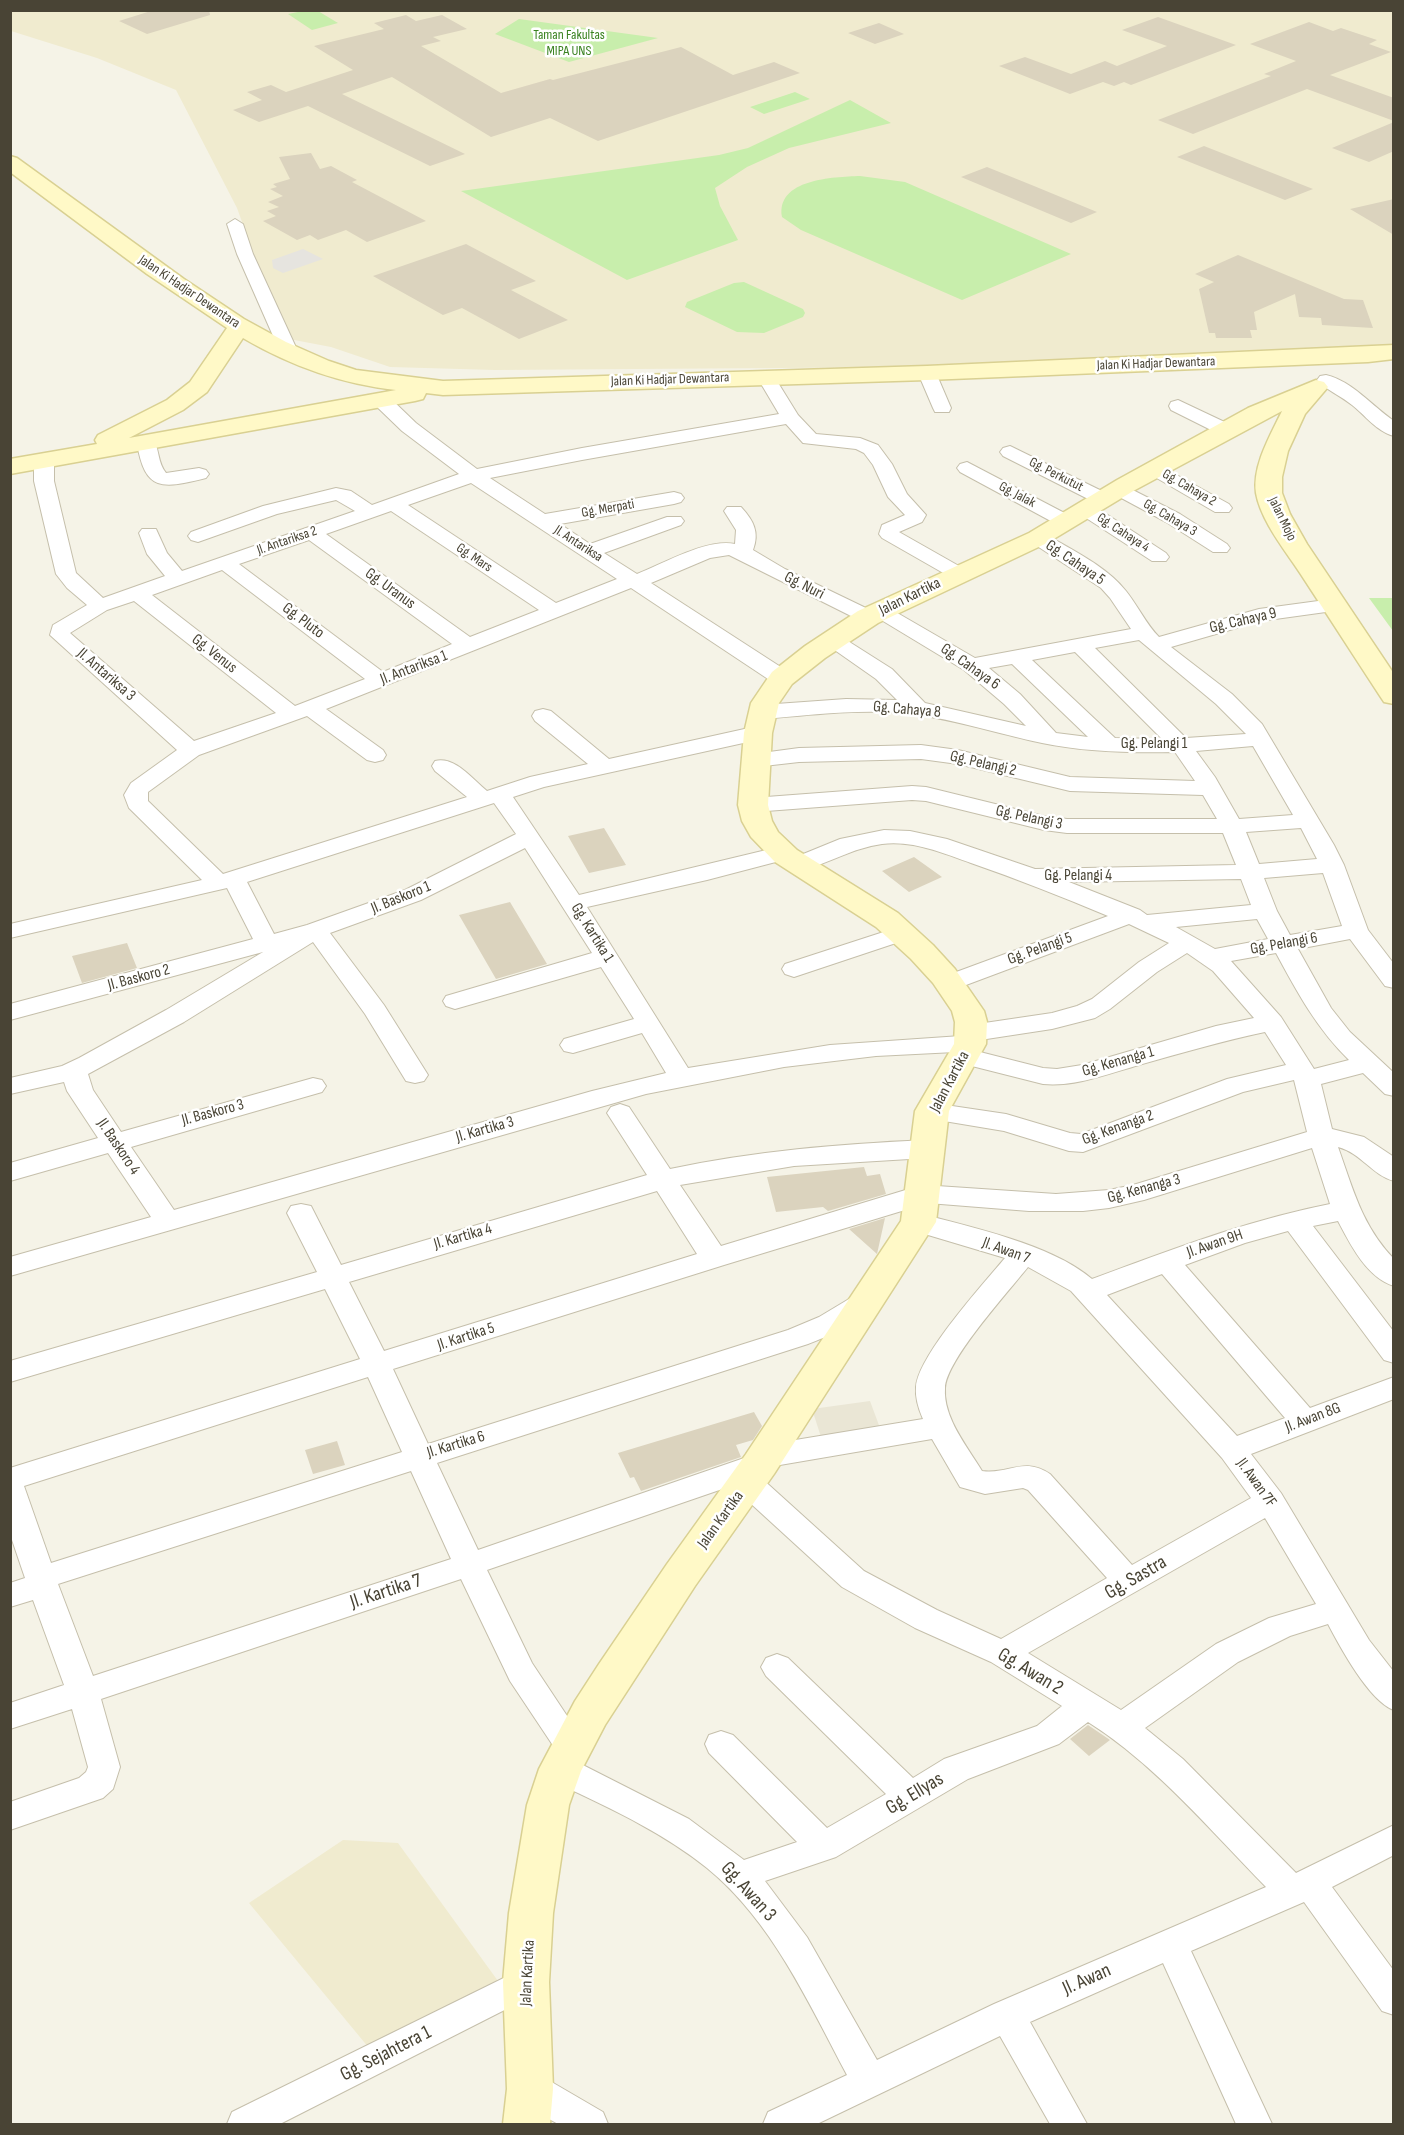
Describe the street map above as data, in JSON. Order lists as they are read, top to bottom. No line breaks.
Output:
{"streets":{"street":["Jalan Ki Hadjar Dewantara","Gg. Perkutut","Gg. Cahaya 2","Gg. Jalak","Gg. Merpati","Gg. Cahaya 3","Jalan Mojo","Gg. Cahaya 4","Jl. Antariksa 2","Jl. Antariksa","Gg. Mars","Gg. Cahaya 5","Gg. Nuri","Gg. Uranus","Jalan Kartika","Gg. Pluto","Gg. Cahaya 9","Gg. Venus","Gg. Cahaya 6","Jl. Antariksa 1","Jl. Antariksa 3","Gg. Cahaya 8","Gg. Pelangi 1","Gg. Pelangi 2","Gg. Pelangi 3","Gg. Pelangi 4","Jl. Baskoro 1","Gg. Kartika 1","Gg. Pelangi 6","Gg. Pelangi 5","Jl. Baskoro 2","Gg. Kenanga 1","Jl. Baskoro 3","Gg. Kenanga 2","Jl. Kartika 3","Jl. Baskoro 4","Gg. Kenanga 3","Jl. Kartika 4","Jl. Awan 9H","Jl. Awan 7","Jl. Kartika 5","Jl. Awan 8G","Jl. Kartika 6","Jl. Awan 7F","Gg. Sastra","Jl. Kartika 7","Gg. Awan 2","Gg. Ellyas","Gg. Awan 3","Jl. Awan","Gg. Sejahtera 1"]},"crossings":[["Jalan Ki Hadjar Dewantara","Jalan Mojo"],["Gg. Perkutut","Gg. Jalak"],["Gg. Perkutut","Gg. Cahaya 3"],["Gg. Perkutut","Gg. Cahaya 4"],["Gg. Perkutut","Gg. Cahaya 5"],["Gg. Perkutut","Jalan Kartika"],["Gg. Cahaya 2","Jalan Kartika"],["Gg. Jalak","Gg. Cahaya 3"],["Gg. Jalak","Gg. Cahaya 4"],["Gg. Jalak","Gg. Cahaya 5"],["Gg. Jalak","Jalan Kartika"],["Gg. Merpati","Jl. Antariksa"],["Gg. Cahaya 3","Gg. Cahaya 4"],["Gg. Cahaya 3","Gg. Cahaya 5"],["Gg. Cahaya 3","Jalan Kartika"],["Jalan Mojo","Jalan Kartika"],["Jalan Mojo","Gg. Cahaya 9"],["Gg. Cahaya 4","Gg. Cahaya 5"],["Gg. Cahaya 4","Jalan Kartika"],["Jl. Antariksa 2","Jl. Antariksa"],["Jl. Antariksa 2","Gg. Mars"],["Jl. Antariksa 2","Gg. Uranus"],["Jl. Antariksa 2","Gg. Pluto"],["Jl. Antariksa 2","Gg. Venus"],["Jl. Antariksa 2","Jl. Antariksa 3"],["Jl. Antariksa","Jalan Kartika"],["Jl. Antariksa","Jl. Antariksa 1"],["Gg. Mars","Jl. Antariksa 1"],["Gg. Cahaya 5","Jalan Kartika"],["Gg. Cahaya 5","Gg. Cahaya 9"],["Gg. Cahaya 5","Gg. Pelangi 1"],["Gg. Cahaya 5","Gg. Pelangi 3"],["Gg. Cahaya 5","Gg. Pelangi 4"],["Gg. Cahaya 5","Gg. Pelangi 6"],["Gg. Nuri","Jalan Kartika"],["Gg. Nuri","Gg. Cahaya 6"],["Gg. Nuri","Jl. Antariksa 1"],["Gg. Uranus","Jl. Antariksa 1"],["Jalan Kartika","Gg. Cahaya 6"],["Jalan Kartika","Gg. Cahaya 8"],["Jalan Kartika","Gg. Pelangi 2"],["Jalan Kartika","Gg. Pelangi 3"],["Jalan Kartika","Gg. Pelangi 4"],["Jalan Kartika","Gg. Pelangi 5"],["Jalan Kartika","Gg. Kenanga 1"],["Jalan Kartika","Gg. Kenanga 2"],["Jalan Kartika","Jl. Kartika 3"],["Jalan Kartika","Gg. Kenanga 3"],["Jalan Kartika","Jl. Kartika 4"],["Jalan Kartika","Jl. Awan 7"],["Jalan Kartika","Jl. Kartika 5"],["Jalan Kartika","Jl. Kartika 6"],["Jalan Kartika","Jl. Kartika 7"],["Jalan Kartika","Gg. Awan 2"],["Jalan Kartika","Gg. Awan 3"],["Jalan Kartika","Gg. Sejahtera 1"],["Gg. Pluto","Jl. Antariksa 1"],["Gg. Cahaya 9","Gg. Cahaya 6"],["Gg. Venus","Jl. Antariksa 1"],["Gg. Cahaya 6","Gg. Cahaya 8"],["Gg. Cahaya 6","Gg. Pelangi 1"],["Jl. Antariksa 1","Jl. Antariksa 3"],["Gg. Cahaya 8","Gg. Pelangi 1"],["Gg. Cahaya 8","Gg. Pelangi 2"],["Gg. Pelangi 4","Gg. Kartika 1"],["Jl. Baskoro 1","Gg. Kartika 1"],["Jl. Baskoro 1","Jl. Baskoro 2"],["Gg. Kartika 1","Jl. Kartika 3"],["Gg. Kenanga 1","Jl. Kartika 3"],["Jl. Baskoro 3","Jl. Baskoro 4"],["Jl. Kartika 3","Jl. Baskoro 4"],["Gg. Kenanga 3","Jl. Awan 7"],["Gg. Kenanga 3","Jl. Kartika 5"],["Jl. Awan 9H","Jl. Awan 7"],["Jl. Awan 9H","Jl. Awan 7F"],["Jl. Awan 7","Jl. Kartika 5"],["Jl. Awan 7","Jl. Awan 7F"],["Jl. Awan 8G","Jl. Awan 7F"],["Jl. Awan 7F","Gg. Sastra"],["Gg. Sastra","Gg. Awan 2"],["Jl. Kartika 7","Gg. Awan 2"],["Gg. Awan 2","Gg. Ellyas"],["Gg. Awan 2","Jl. Awan"],["Gg. Ellyas","Gg. Awan 3"],["Gg. Awan 3","Jl. Awan"]],"parks":["Taman Fakultas MIPA UNS"]}
